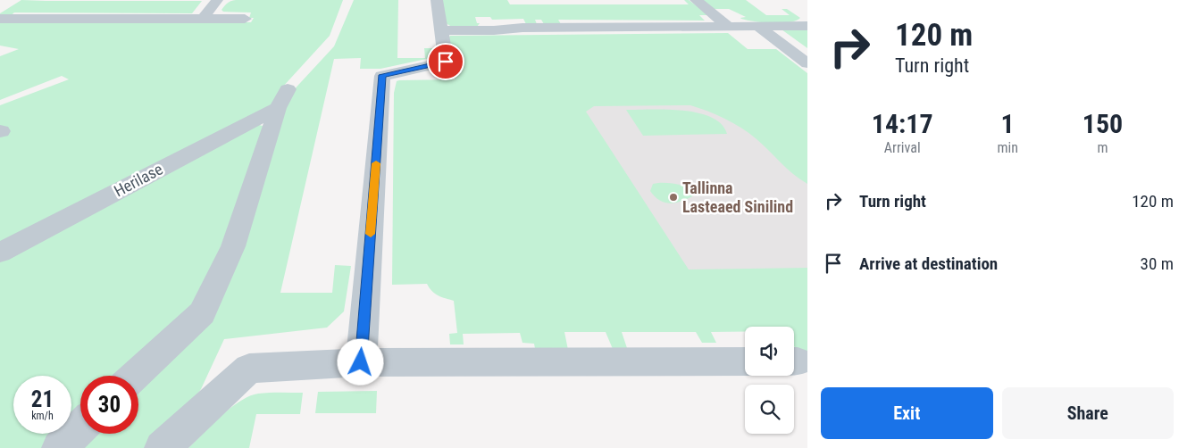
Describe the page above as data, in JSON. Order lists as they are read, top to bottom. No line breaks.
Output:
{"streets":{"street":["Herilase"]},"places":["Tallinna Lasteaed Sinilind"],"page":{"turn":["120 m","Turn right"],"eta":["14:17","Arrival","1","min","150","m"],"list":[{"name":"Turn right","value":"120 m"},{"name":"Arrive at destination","value":"30 m"}],"speed":"21 km/h","limit":"30","buttons":["Exit","Share"]}}
